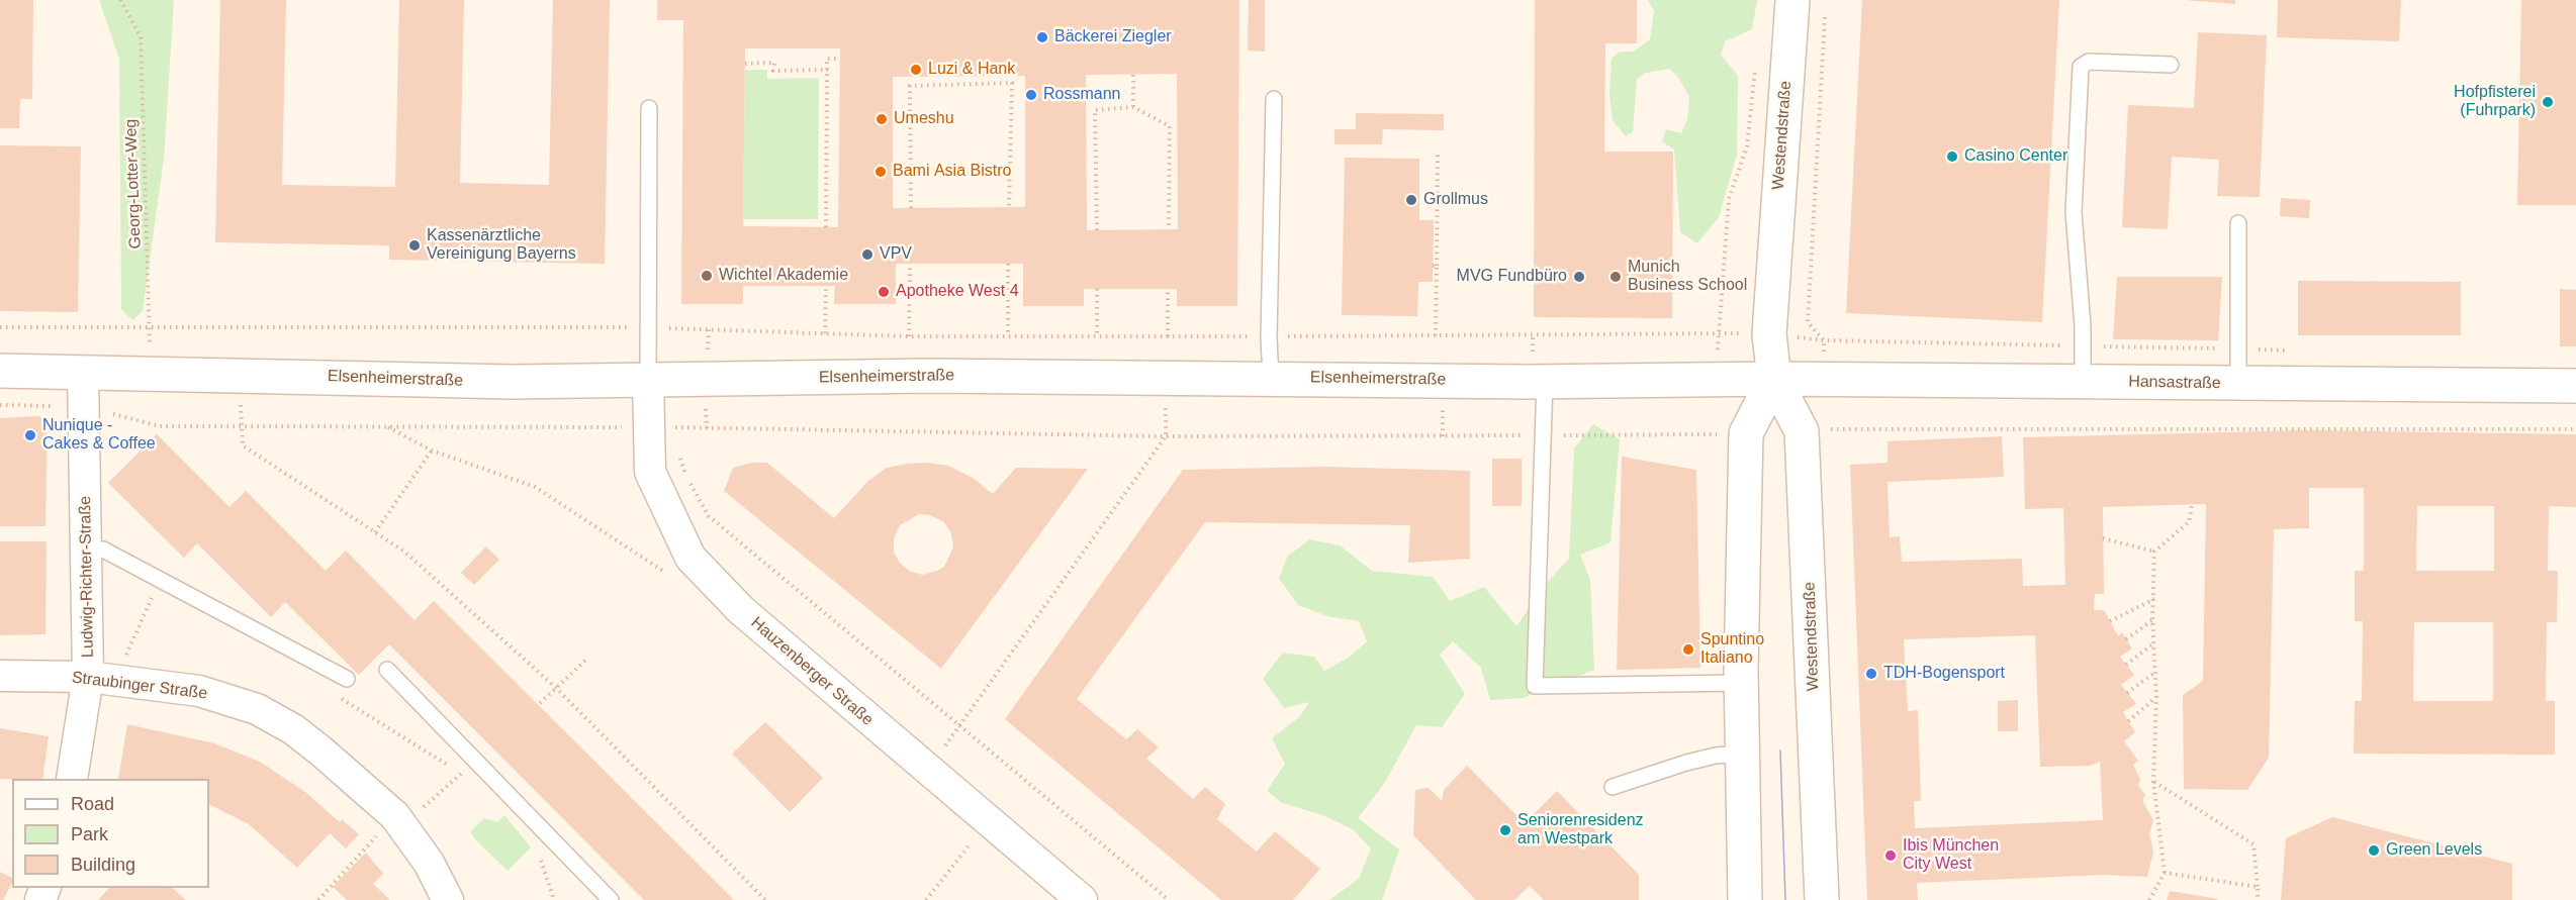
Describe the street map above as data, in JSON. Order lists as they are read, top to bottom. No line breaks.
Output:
{"streets":{"main road":["Westendstraße","Elsenheimerstraße","Hansastraße"],"street":["Ludwig-Richter-Straße","Hauzenberger Straße","Straubinger Straße"],"path":["Georg-Lotter-Weg"]},"crossings":[["Westendstraße","Elsenheimerstraße"],["Westendstraße","Hansastraße"],["Georg-Lotter-Weg","Elsenheimerstraße"],["Elsenheimerstraße","Hansastraße"],["Elsenheimerstraße","Ludwig-Richter-Straße"],["Elsenheimerstraße","Hauzenberger Straße"],["Ludwig-Richter-Straße","Straubinger Straße"]],"places":["Bäckerei Ziegler","Luzi & Hank","Rossmann","Hofpfisterei (Fuhrpark)","Umeshu","Casino Center","Bami Asia Bistro","Grollmus","Kassenärztliche Vereinigung Bayerns","VPV","Wichtel Akademie","MVG Fundbüro","Munich Business School","Apotheke West 4","Nunique - Cakes & Coffee","Spuntino Italiano","TDH-Bogensport","Seniorenresidenz am Westpark","Green Levels","Ibis München City West"],"legend":["Road","Park","Building"]}
